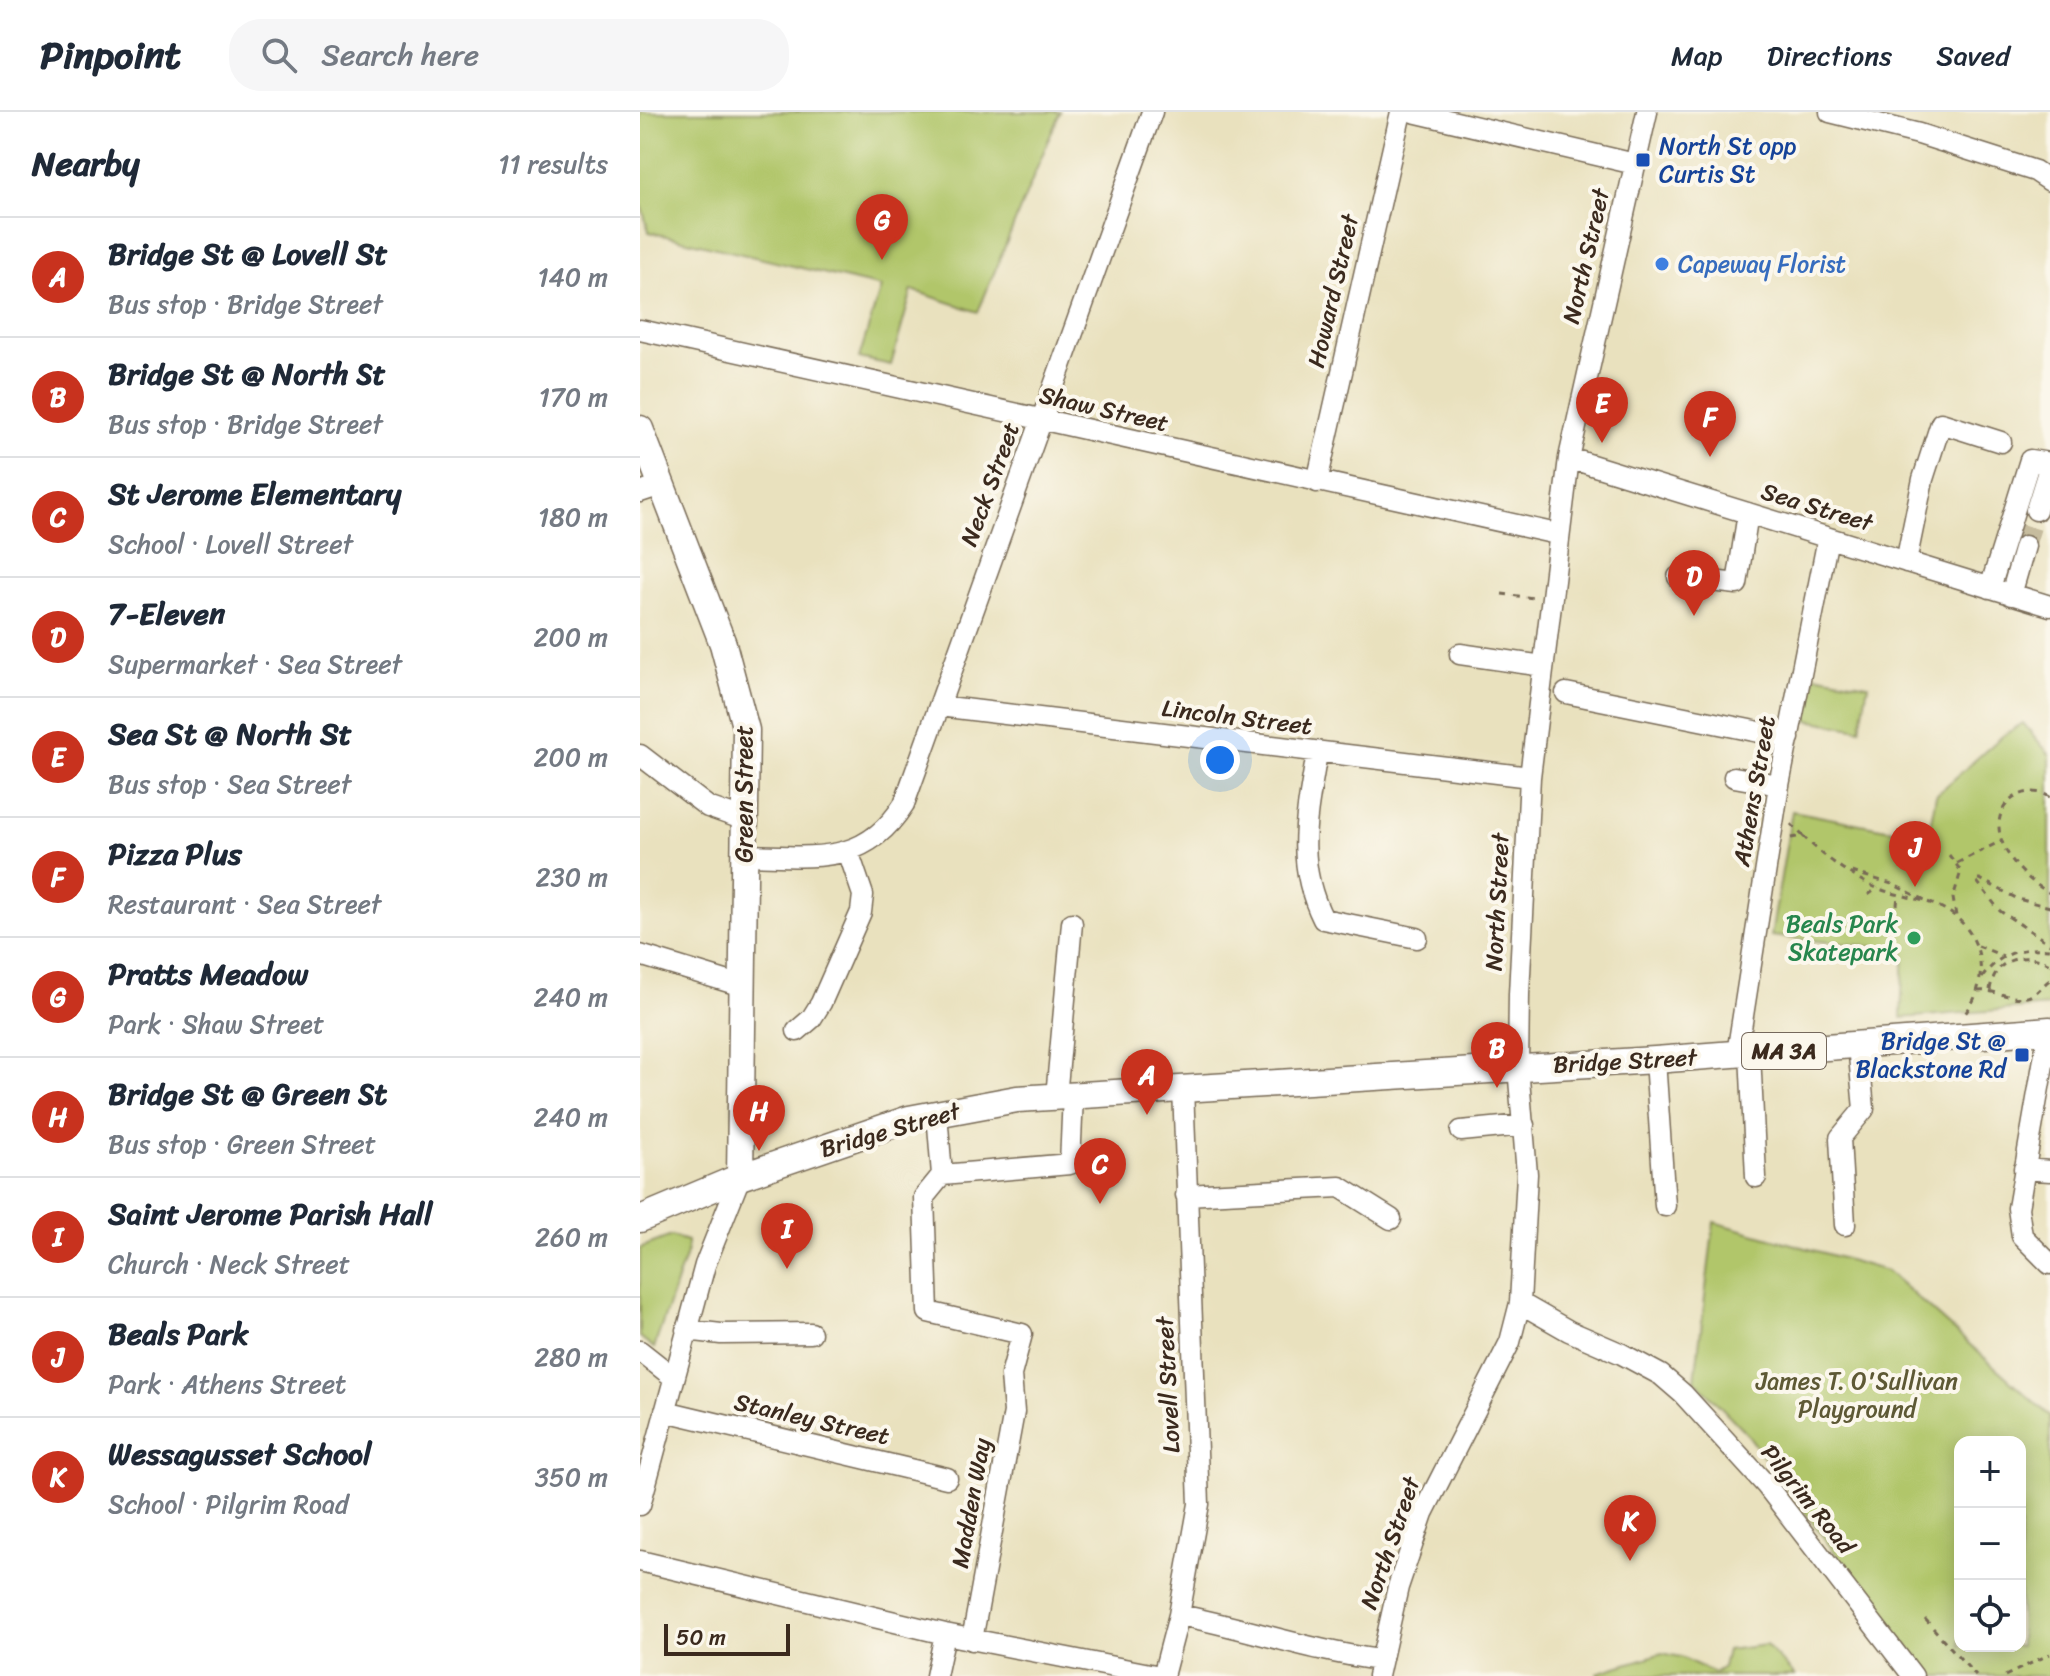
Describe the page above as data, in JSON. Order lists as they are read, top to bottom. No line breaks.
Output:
{"streets":{"main road":["Green Street","MA 3A","Bridge Street"],"street":["North Street","Howard Street","Shaw Street","Neck Street","Sea Street","Lincoln Street","Athens Street","Lovell Street","Stanley Street","Pilgrim Road","Madden Way"]},"crossings":[["North Street","Shaw Street"],["North Street","Sea Street"],["North Street","Lincoln Street"],["North Street","Bridge Street"],["North Street","Pilgrim Road"],["Howard Street","Shaw Street"],["Shaw Street","Neck Street"],["Neck Street","Lincoln Street"],["Neck Street","Green Street"],["Sea Street","Athens Street"],["Athens Street","Bridge Street"],["Green Street","Bridge Street"],["Bridge Street","Lovell Street"],["Lovell Street","Madden Way"]],"parks":["James T. O'Sullivan Playground"],"places":{"transit":["North St opp Curtis St","Bridge St @ Blackstone Rd"],"other":["Capeway Florist","Beals Park Skatepark"]},"scale_bar":"50 m","page":{"header":"Pinpoint","search":"Search here","nav":["Map","Directions","Saved"],"heading":["Nearby","11 results"],"pins":["G","E","F","D","J","B","A","H","C","I","K"],"list":[{"mark":"A","name":"Bridge St @ Lovell St","note":"Bus stop · Bridge Street","value":"140 m"},{"mark":"B","name":"Bridge St @ North St","note":"Bus stop · Bridge Street","value":"170 m"},{"mark":"C","name":"St Jerome Elementary","note":"School · Lovell Street","value":"180 m"},{"mark":"D","name":"7-Eleven","note":"Supermarket · Sea Street","value":"200 m"},{"mark":"E","name":"Sea St @ North St","note":"Bus stop · Sea Street","value":"200 m"},{"mark":"F","name":"Pizza Plus","note":"Restaurant · Sea Street","value":"230 m"},{"mark":"G","name":"Pratts Meadow","note":"Park · Shaw Street","value":"240 m"},{"mark":"H","name":"Bridge St @ Green St","note":"Bus stop · Green Street","value":"240 m"},{"mark":"I","name":"Saint Jerome Parish Hall","note":"Church · Neck Street","value":"260 m"},{"mark":"J","name":"Beals Park","note":"Park · Athens Street","value":"280 m"},{"mark":"K","name":"Wessagusset School","note":"School · Pilgrim Road","value":"350 m"}],"map_buttons":["+","−"],"scale":"50 m"}}
